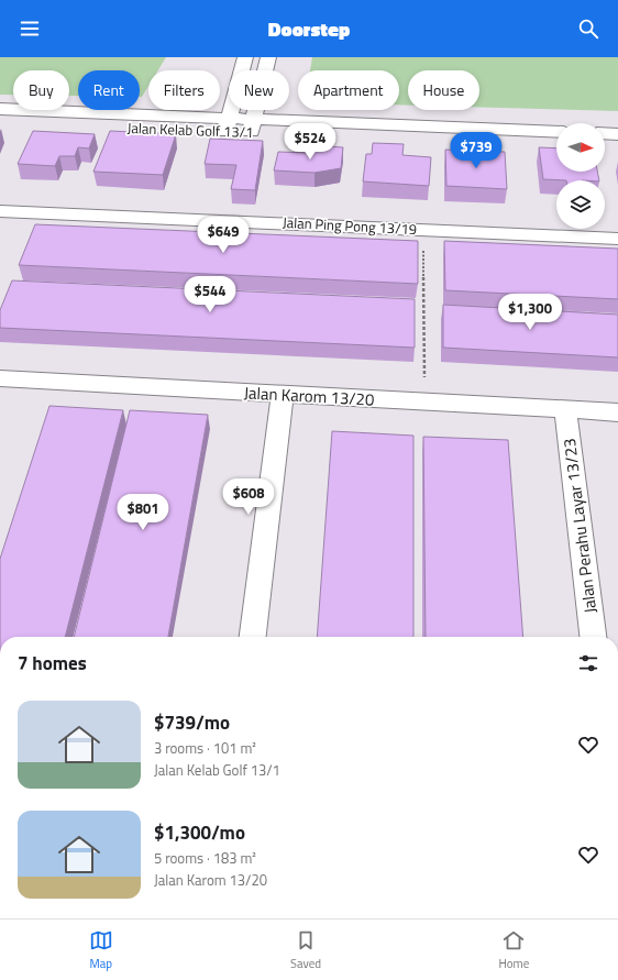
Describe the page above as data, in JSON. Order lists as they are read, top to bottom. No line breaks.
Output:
{"streets":{"street":["Jalan Kelab Golf 13/1","Jalan Ping Pong 13/19","Jalan Karom 13/20","Jalan Perahu Layar 13/23"]},"crossings":[["Jalan Karom 13/20","Jalan Perahu Layar 13/23"]],"north":"right","page":{"header":"Doorstep","chip":["Buy","Rent","Filters","New","Apartment","House"],"price":["$524","$739","$649","$544","$1,300","$608","$801"],"heading":"7 homes","list":[{"name":"$739/mo","note":"3 rooms · 101 m² · Jalan Kelab Golf 13/1"},{"name":"$1,300/mo","note":"5 rooms · 183 m² · Jalan Karom 13/20"}],"tabs":["Map","Saved","Home"]}}
